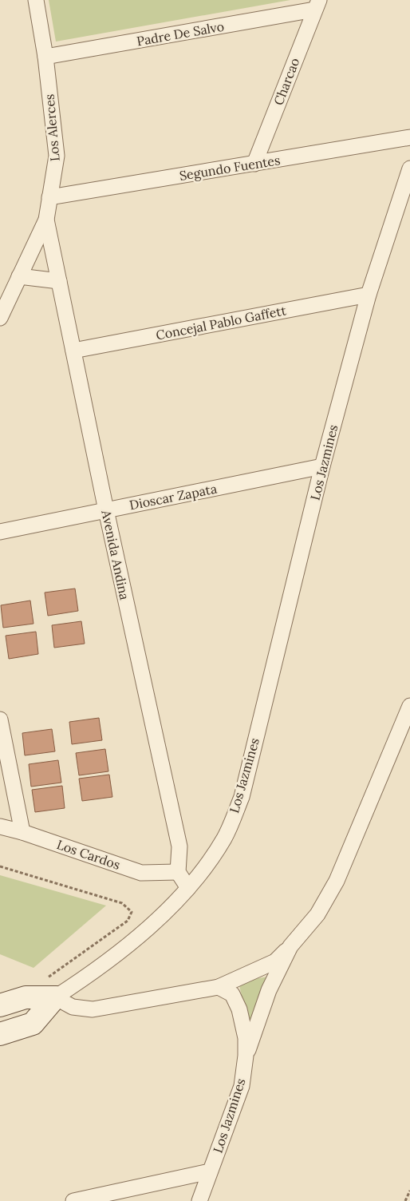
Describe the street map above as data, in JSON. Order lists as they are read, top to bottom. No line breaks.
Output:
{"streets":{"street":["Padre De Salvo","Charcao","Los Alerces","Segundo Fuentes","Concejal Pablo Gaffett","Los Jazmines","Dioscar Zapata","Avenida Andina","Los Cardos"]},"crossings":[["Padre De Salvo","Charcao"],["Padre De Salvo","Los Alerces"],["Charcao","Segundo Fuentes"],["Los Alerces","Segundo Fuentes"],["Los Alerces","Avenida Andina"],["Concejal Pablo Gaffett","Los Jazmines"],["Concejal Pablo Gaffett","Avenida Andina"],["Los Jazmines","Dioscar Zapata"],["Dioscar Zapata","Avenida Andina"],["Avenida Andina","Los Cardos"]]}
